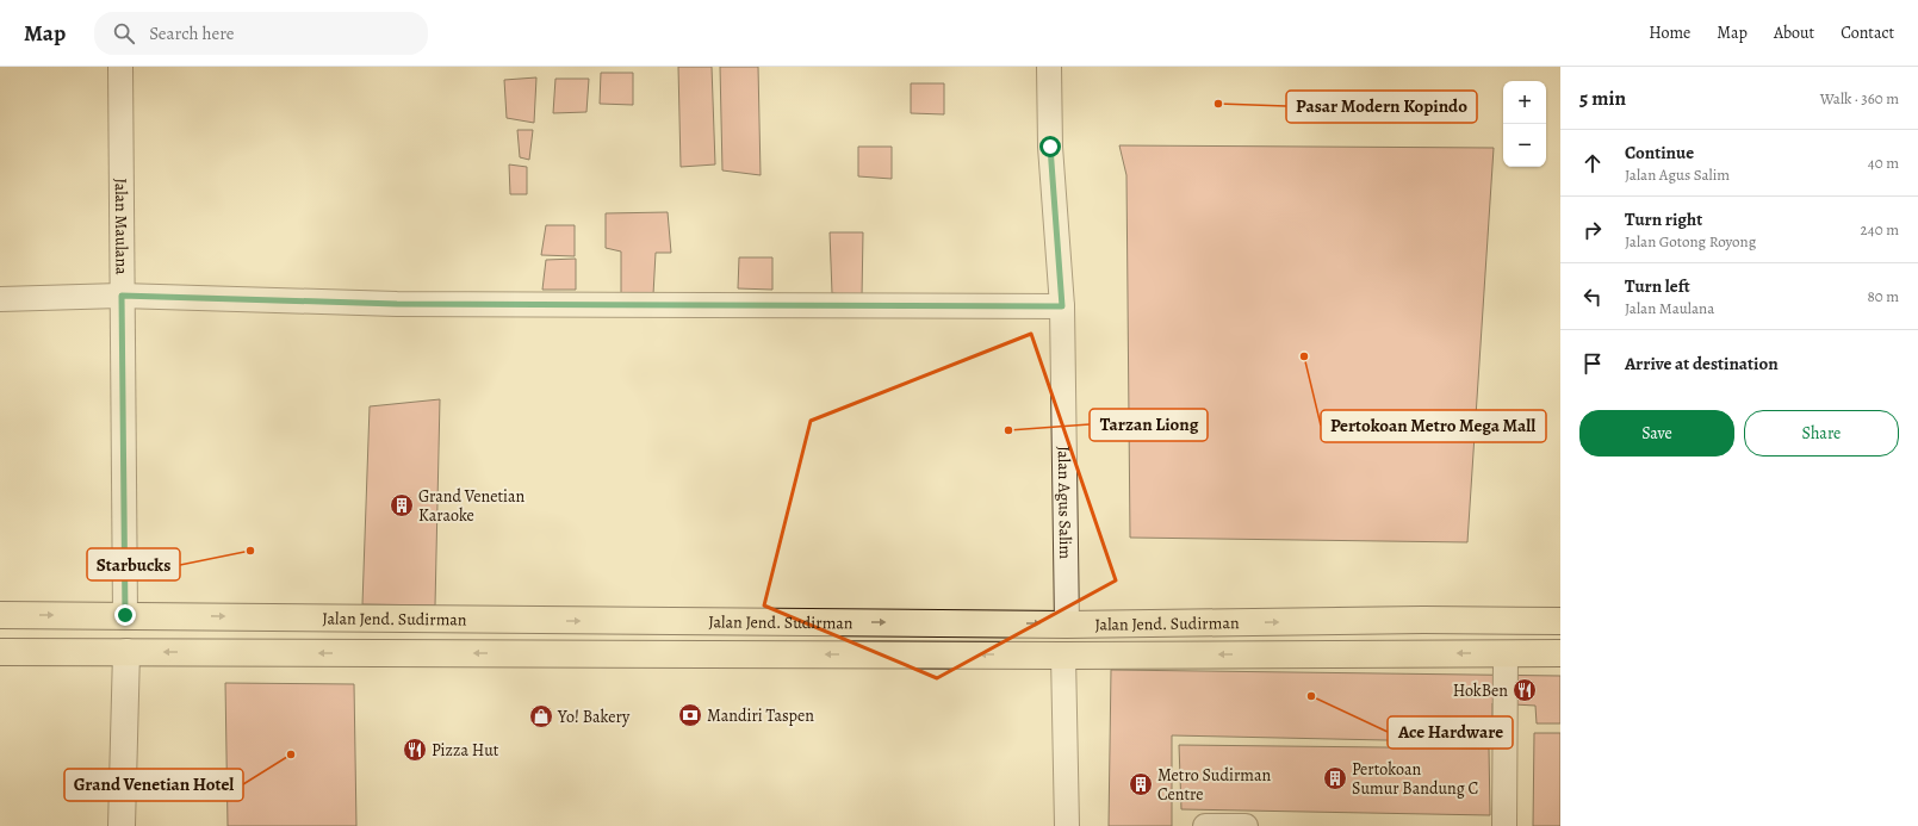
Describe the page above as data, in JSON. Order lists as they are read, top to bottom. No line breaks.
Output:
{"streets":{"highway":["Jalan Jend. Sudirman"],"street":["Jalan Maulana","Jalan Agus Salim"]},"crossings":[["Jalan Maulana","Jalan Jend. Sudirman"],["Jalan Agus Salim","Jalan Jend. Sudirman"]],"places":{"other":["Pasar Modern Kopindo","Pertokoan Metro Mega Mall","Tarzan Liong","Starbucks","Ace Hardware","Grand Venetian Hotel"],"building":["Grand Venetian Karaoke","Pertokoan Sumur Bandung C","Metro Sudirman Centre"],"restaurant":["HokBen","Pizza Hut"],"bank":["Mandiri Taspen"],"shop":["Yo! Bakery"]},"page":{"header":"Map","search":"Search here","nav":["Home","Map","About","Contact"],"heading":["5 min","Walk · 360 m"],"map_buttons":["+","−"],"list":[["Continue","Jalan Agus Salim","40 m"],["Turn right","Jalan Gotong Royong","240 m"],["Turn left","Jalan Maulana","80 m"],"Arrive at destination"],"buttons":["Save","Share"]}}
